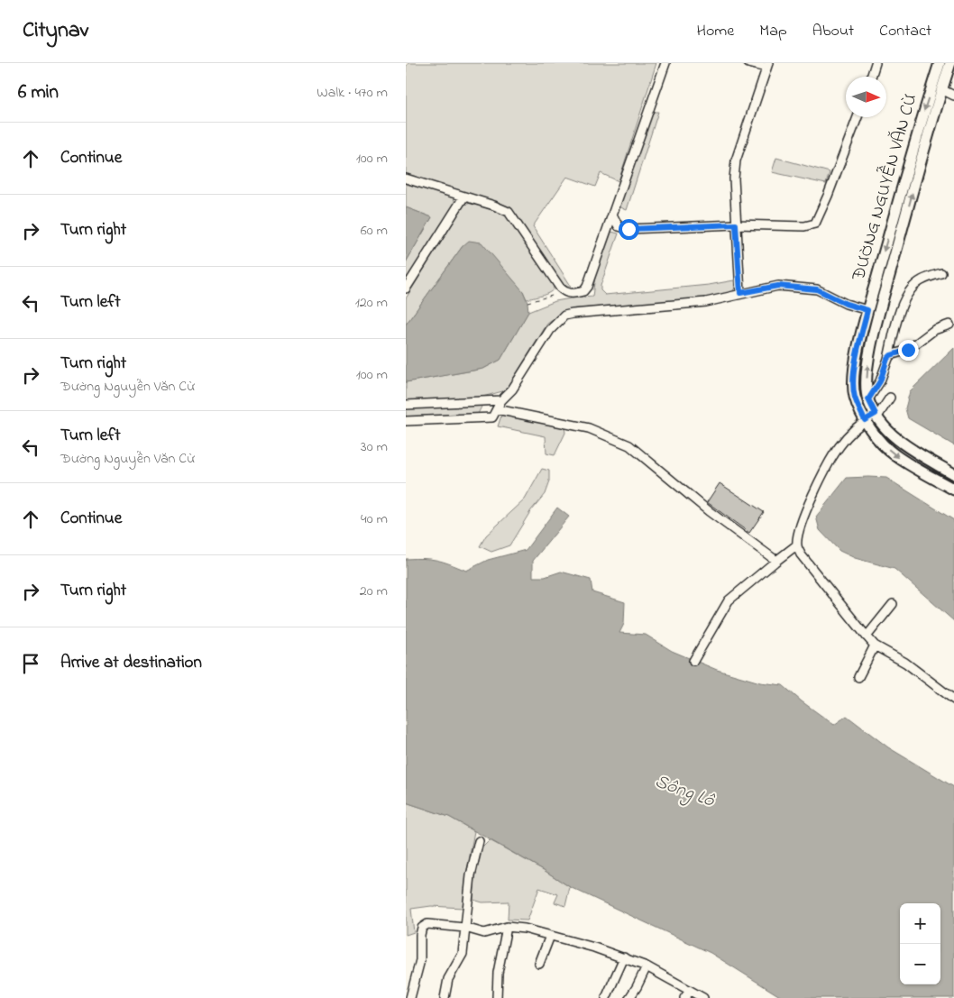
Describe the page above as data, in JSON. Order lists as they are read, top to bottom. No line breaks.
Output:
{"streets":{"main road":["ĐƯỜNG NGUYỄN VĂN CỪ"]},"water":["Sông Lô"],"north":"right","page":{"header":"Citynav","nav":["Home","Map","About","Contact"],"heading":["6 min","Walk · 470 m"],"list":[["Continue","100 m"],["Turn right","60 m"],["Turn left","120 m"],["Turn right","Đường Nguyễn Văn Cừ","100 m"],["Turn left","Đường Nguyễn Văn Cừ","30 m"],["Continue","40 m"],["Turn right","20 m"],"Arrive at destination"],"map_buttons":["+","−"]}}
